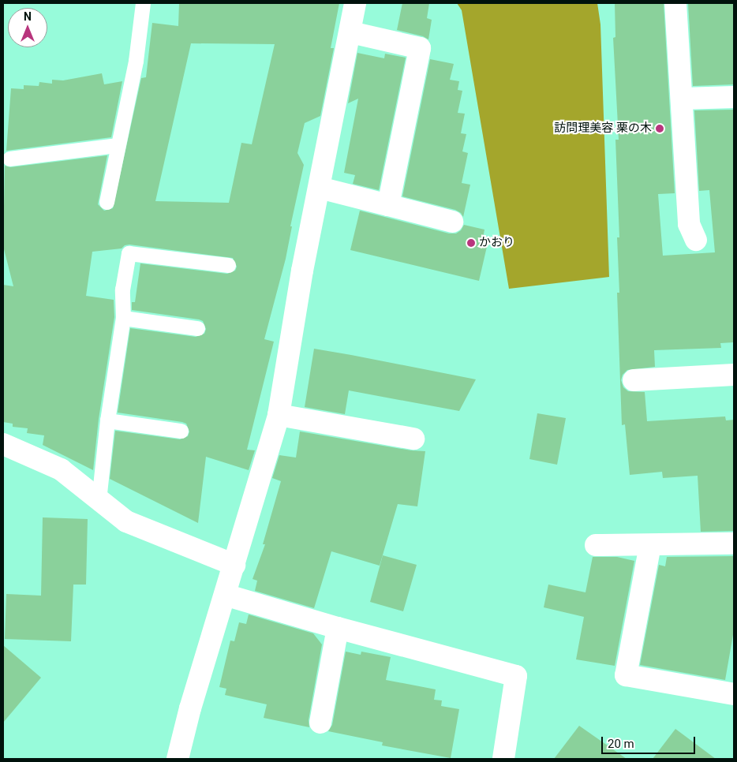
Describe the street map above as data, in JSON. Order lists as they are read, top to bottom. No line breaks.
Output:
{"places":["訪問理美容 栗の木","かおり"],"scale_bar":"20 m","north":"top"}
